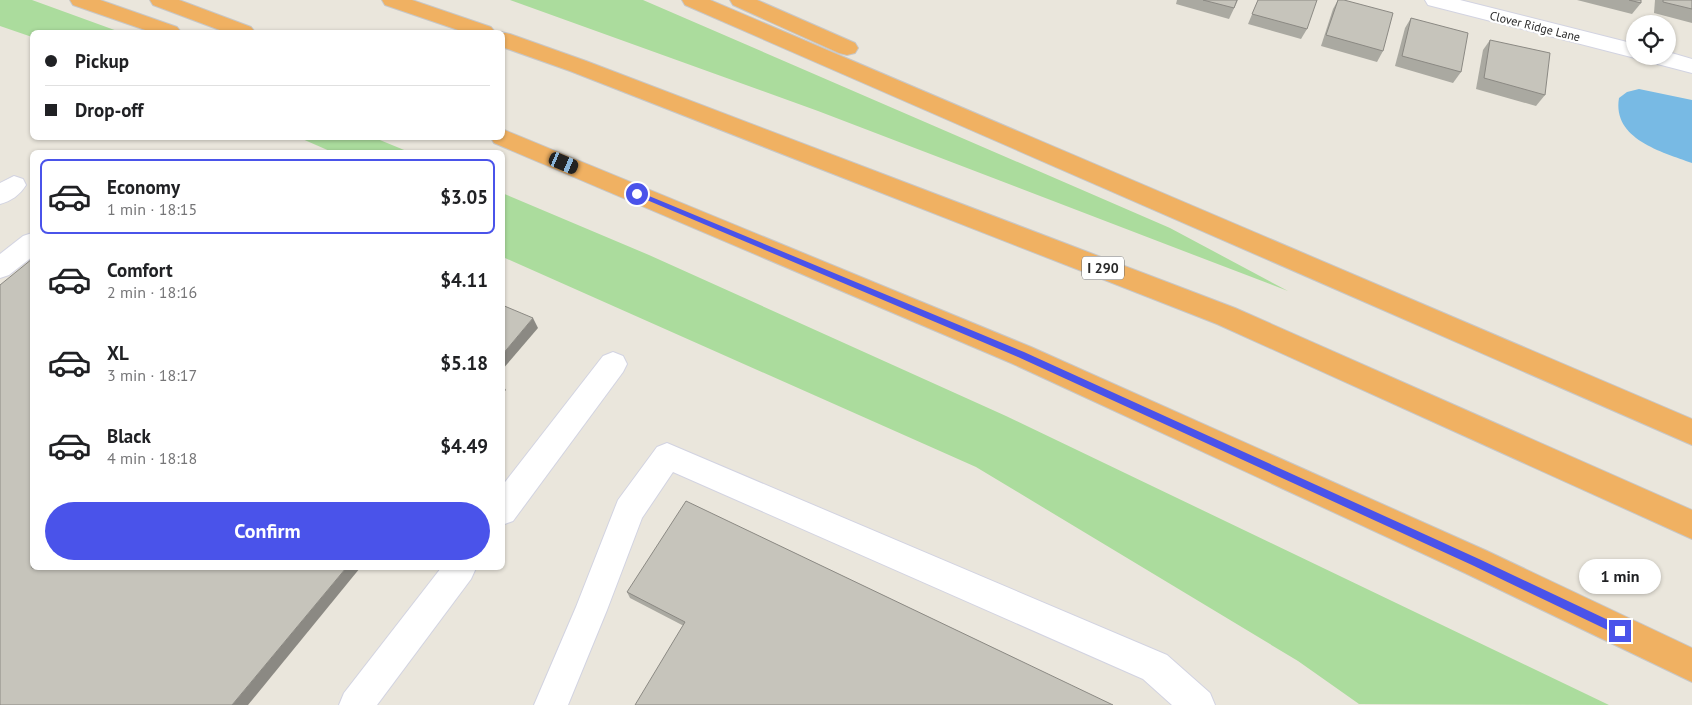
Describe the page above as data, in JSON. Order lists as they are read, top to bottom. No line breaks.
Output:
{"streets":{"highway":["I 290"],"street":["Clover Ridge Lane"]},"page":{"banner":["Pickup","Drop-off"],"list":[{"name":"Economy","note":"1 min · 18:15","value":"$3.05"},{"name":"Comfort","note":"2 min · 18:16","value":"$4.11"},{"name":"XL","note":"3 min · 18:17","value":"$5.18"},{"name":"Black","note":"4 min · 18:18","value":"$4.49"}],"buttons":"Confirm","bubble":"1 min"}}
